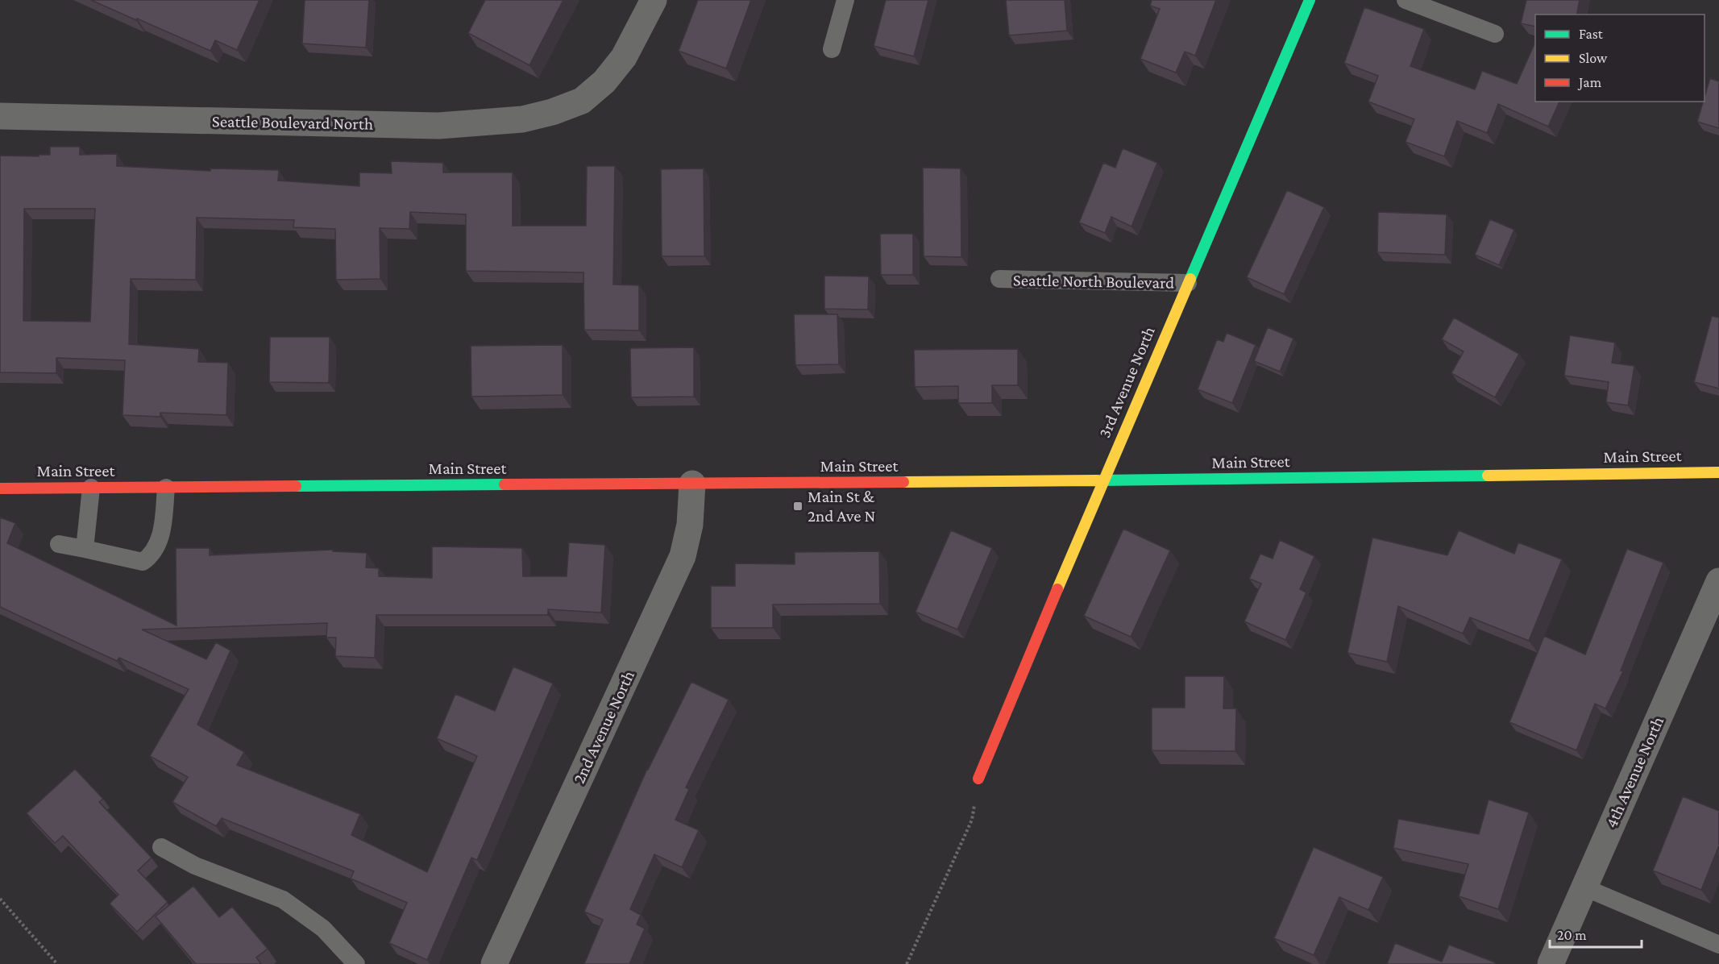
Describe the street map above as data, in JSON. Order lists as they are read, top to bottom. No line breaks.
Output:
{"streets":{"street":["Seattle Boulevard North","3rd Avenue North","Main Street","2nd Avenue North","4th Avenue North"],"lane":["Seattle North Boulevard"]},"crossings":[["Seattle North Boulevard","3rd Avenue North"],["3rd Avenue North","Main Street"],["Main Street","2nd Avenue North"]],"places":{"transit":["Main St & 2nd Ave N"]},"legend":["Fast","Slow","Jam"],"scale_bar":"20 m"}
